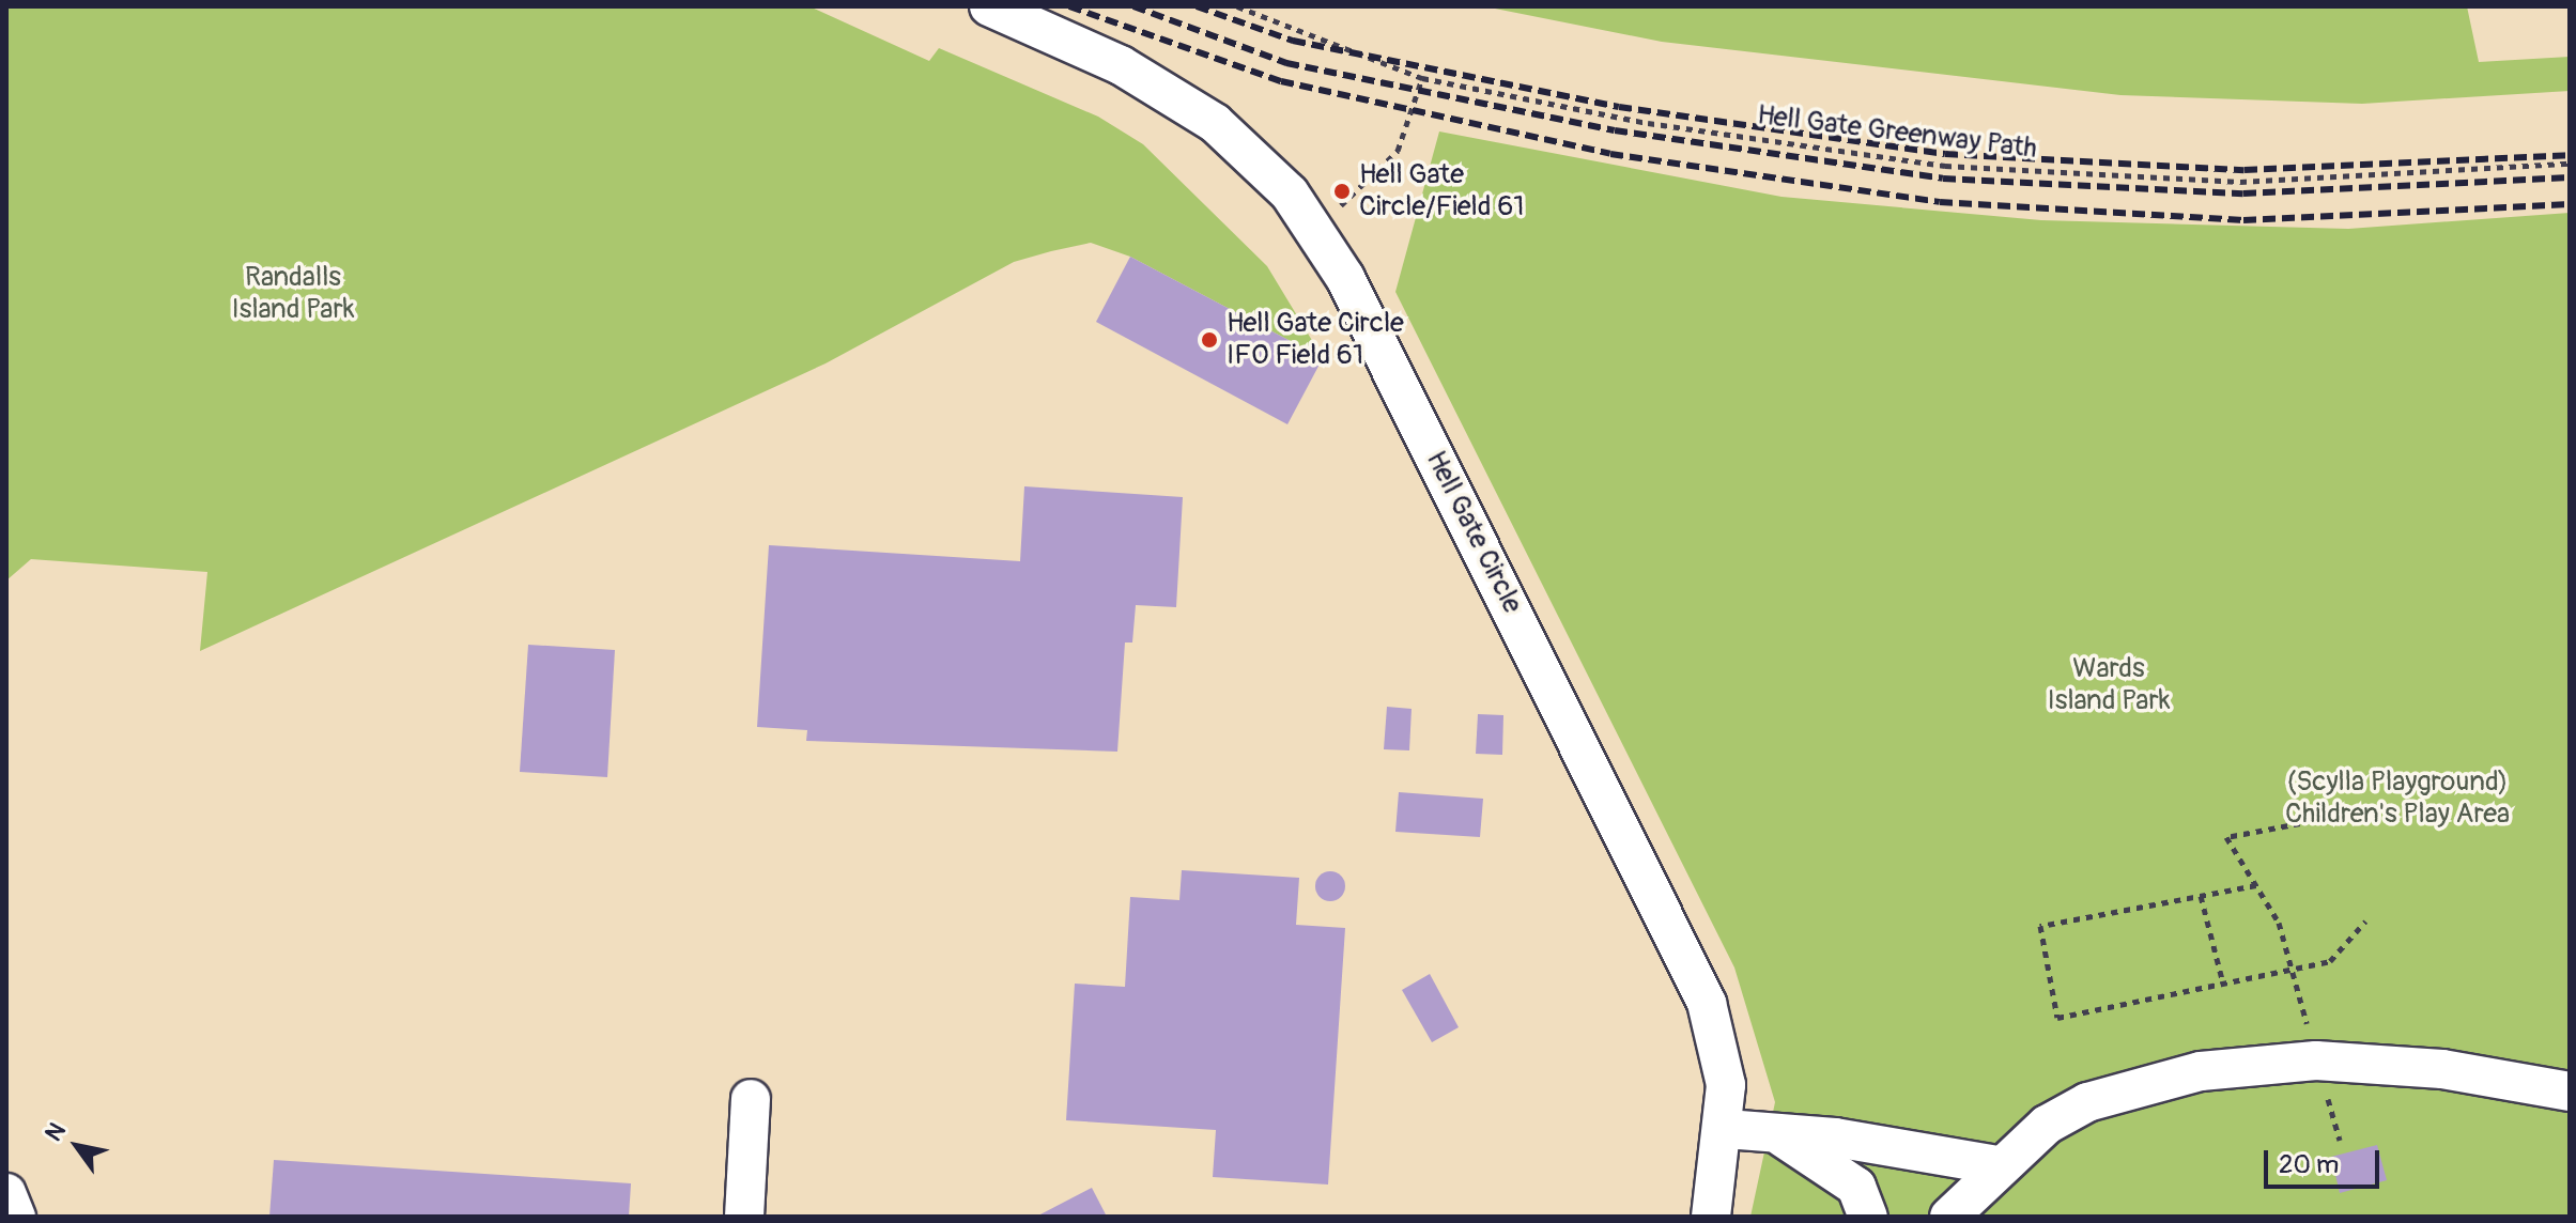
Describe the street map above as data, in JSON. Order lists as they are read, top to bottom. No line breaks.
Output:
{"streets":{"street":["Hell Gate Circle"],"path":["Hell Gate Greenway Path"]},"parks":["Randalls Island Park","Wards Island Park","(Scylla Playground) Children's Play Area"],"places":["Hell Gate Circle/Field 61","Hell Gate Circle IFO Field 61"],"scale_bar":"20 m","north":"top left"}
